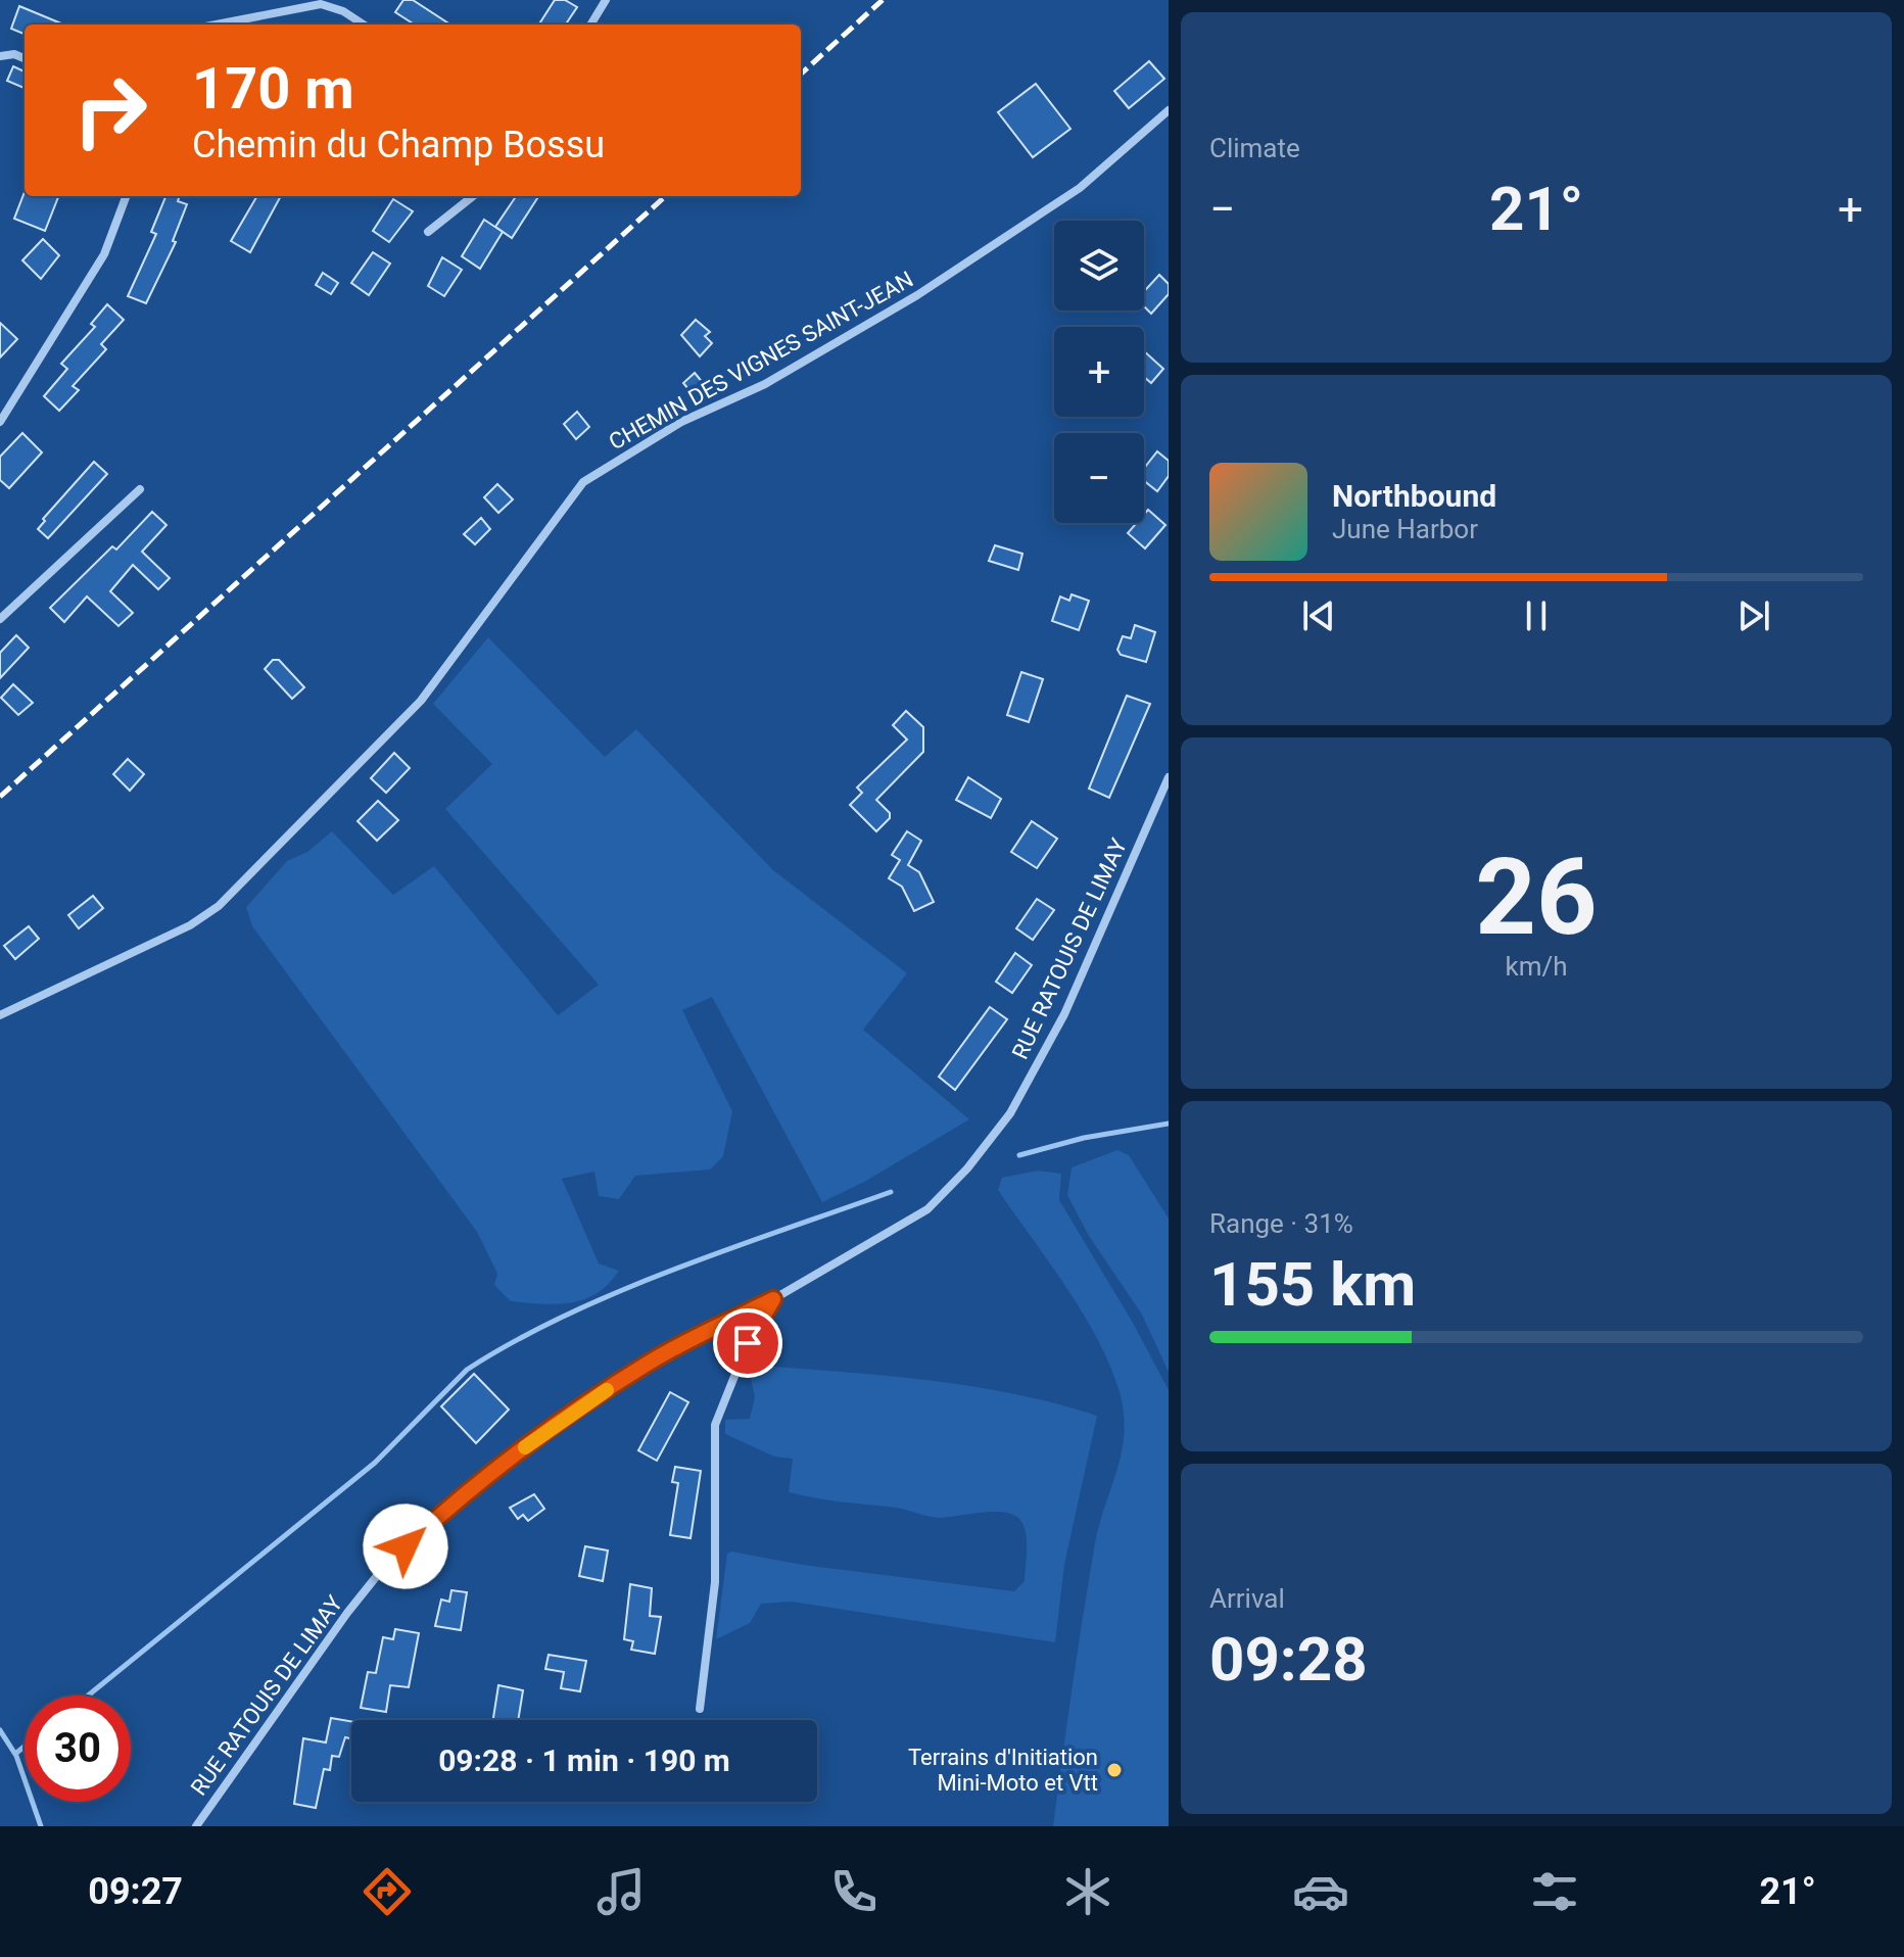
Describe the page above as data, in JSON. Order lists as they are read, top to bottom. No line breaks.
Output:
{"streets":{"street":["CHEMIN DES VIGNES SAINT-JEAN","RUE RATOUIS DE LIMAY"]},"places":["Terrains d'Initiation Mini-Moto et Vtt"],"page":{"tile":["Climate",["26","km/h"],["Range · 31%","155 km"],["Arrival","09:28"]],"turn":["170 m","Chemin du Champ Bossu"],"heat":["−","21°","+"],"map_buttons":["+","−"],"song":["Northbound","June Harbor"],"limit":"30","trip":"09:28 · 1 min · 190 m","tabs":["09:27","21°"]}}
